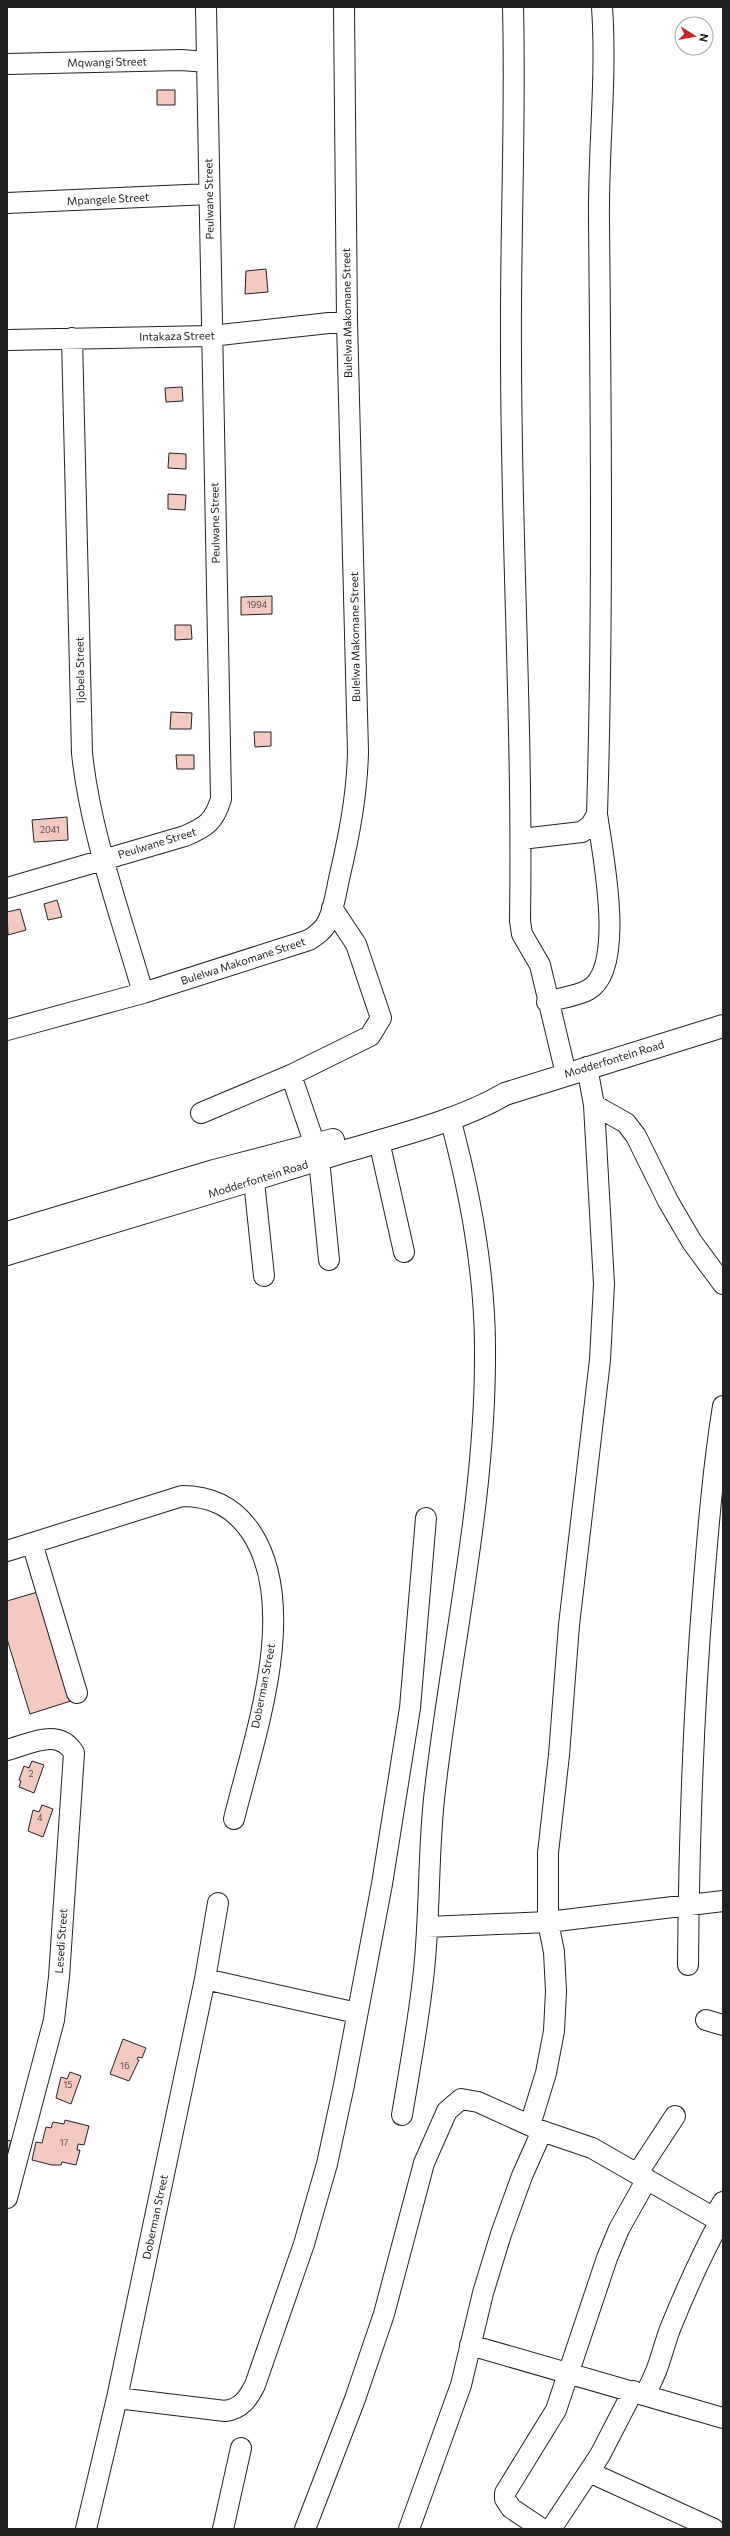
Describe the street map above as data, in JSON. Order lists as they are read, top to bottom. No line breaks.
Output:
{"streets":{"main road":["Modderfontein Road"],"street":["Mqwangi Street","Mpangele Street","Peulwane Street","Bulelwa Makomane Street","Intakaza Street","Ijobela Street","Doberman Street","Lesedi Street"]},"crossings":[["Mqwangi Street","Peulwane Street"],["Mpangele Street","Peulwane Street"],["Peulwane Street","Intakaza Street"],["Peulwane Street","Ijobela Street"],["Bulelwa Makomane Street","Intakaza Street"],["Bulelwa Makomane Street","Ijobela Street"],["Intakaza Street","Ijobela Street"]],"house_numbers":["1994","2041","2","4","16","15","17"],"north":"right"}
